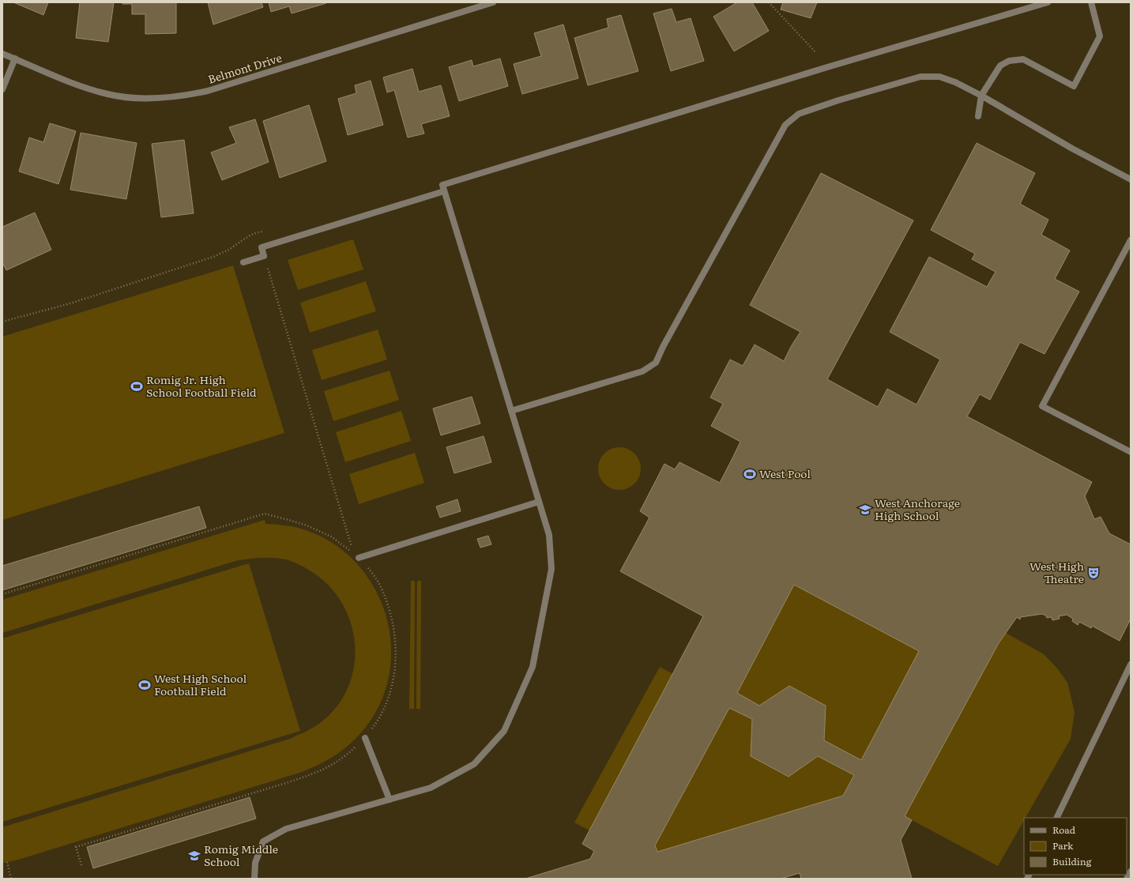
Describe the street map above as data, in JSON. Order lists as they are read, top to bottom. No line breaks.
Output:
{"streets":{"street":["Belmont Drive"]},"places":{"sports":["Romig Jr. High School Football Field","West Pool","West High School Football Field"],"school or university":["West Anchorage High School","Romig Middle School"],"theatre":["West High Theatre"]},"legend":["Road","Park","Building"]}
